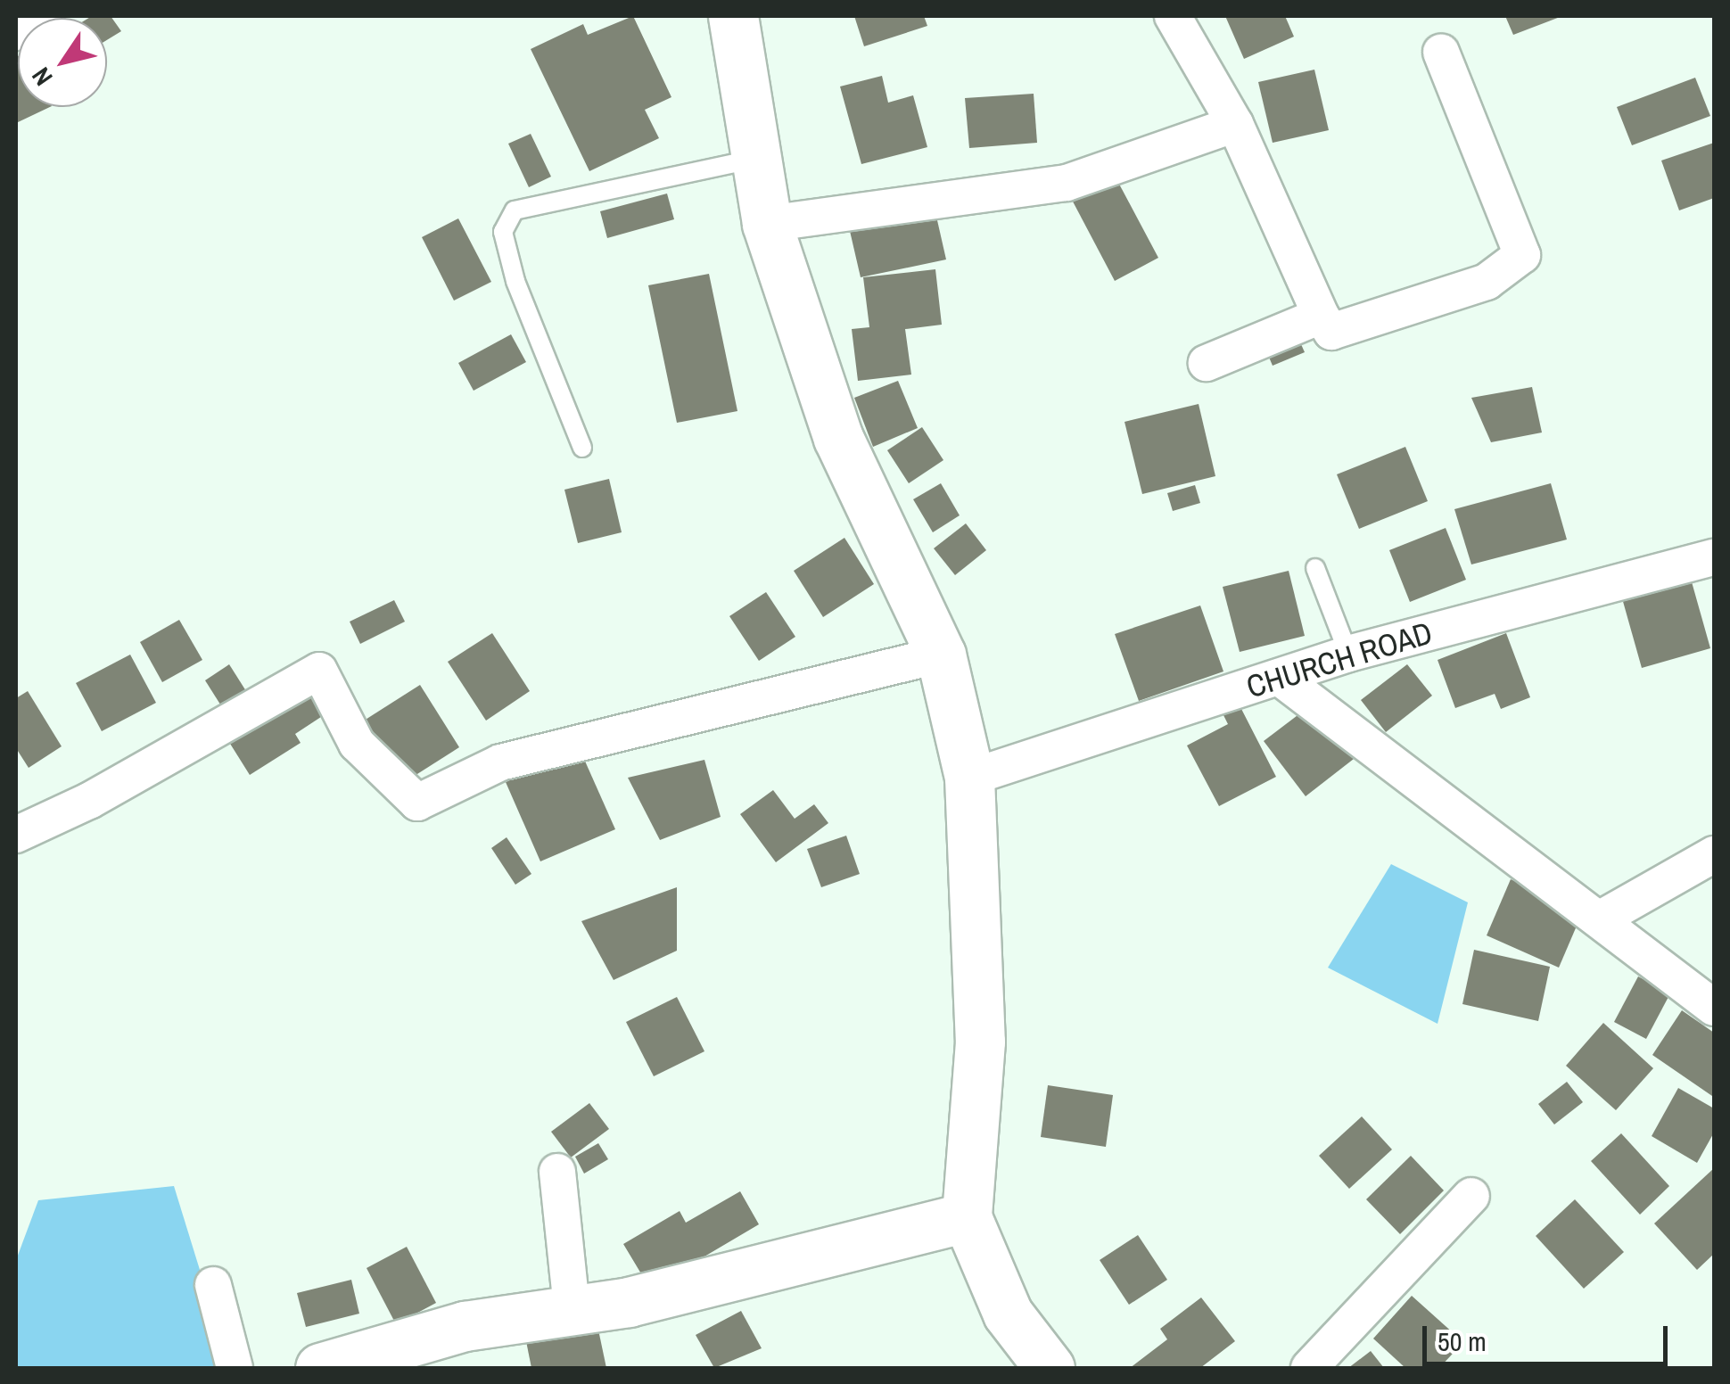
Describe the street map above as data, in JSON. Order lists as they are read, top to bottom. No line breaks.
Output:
{"streets":{"street":["CHURCH ROAD"]},"scale_bar":"50 m","north":"bottom left"}
